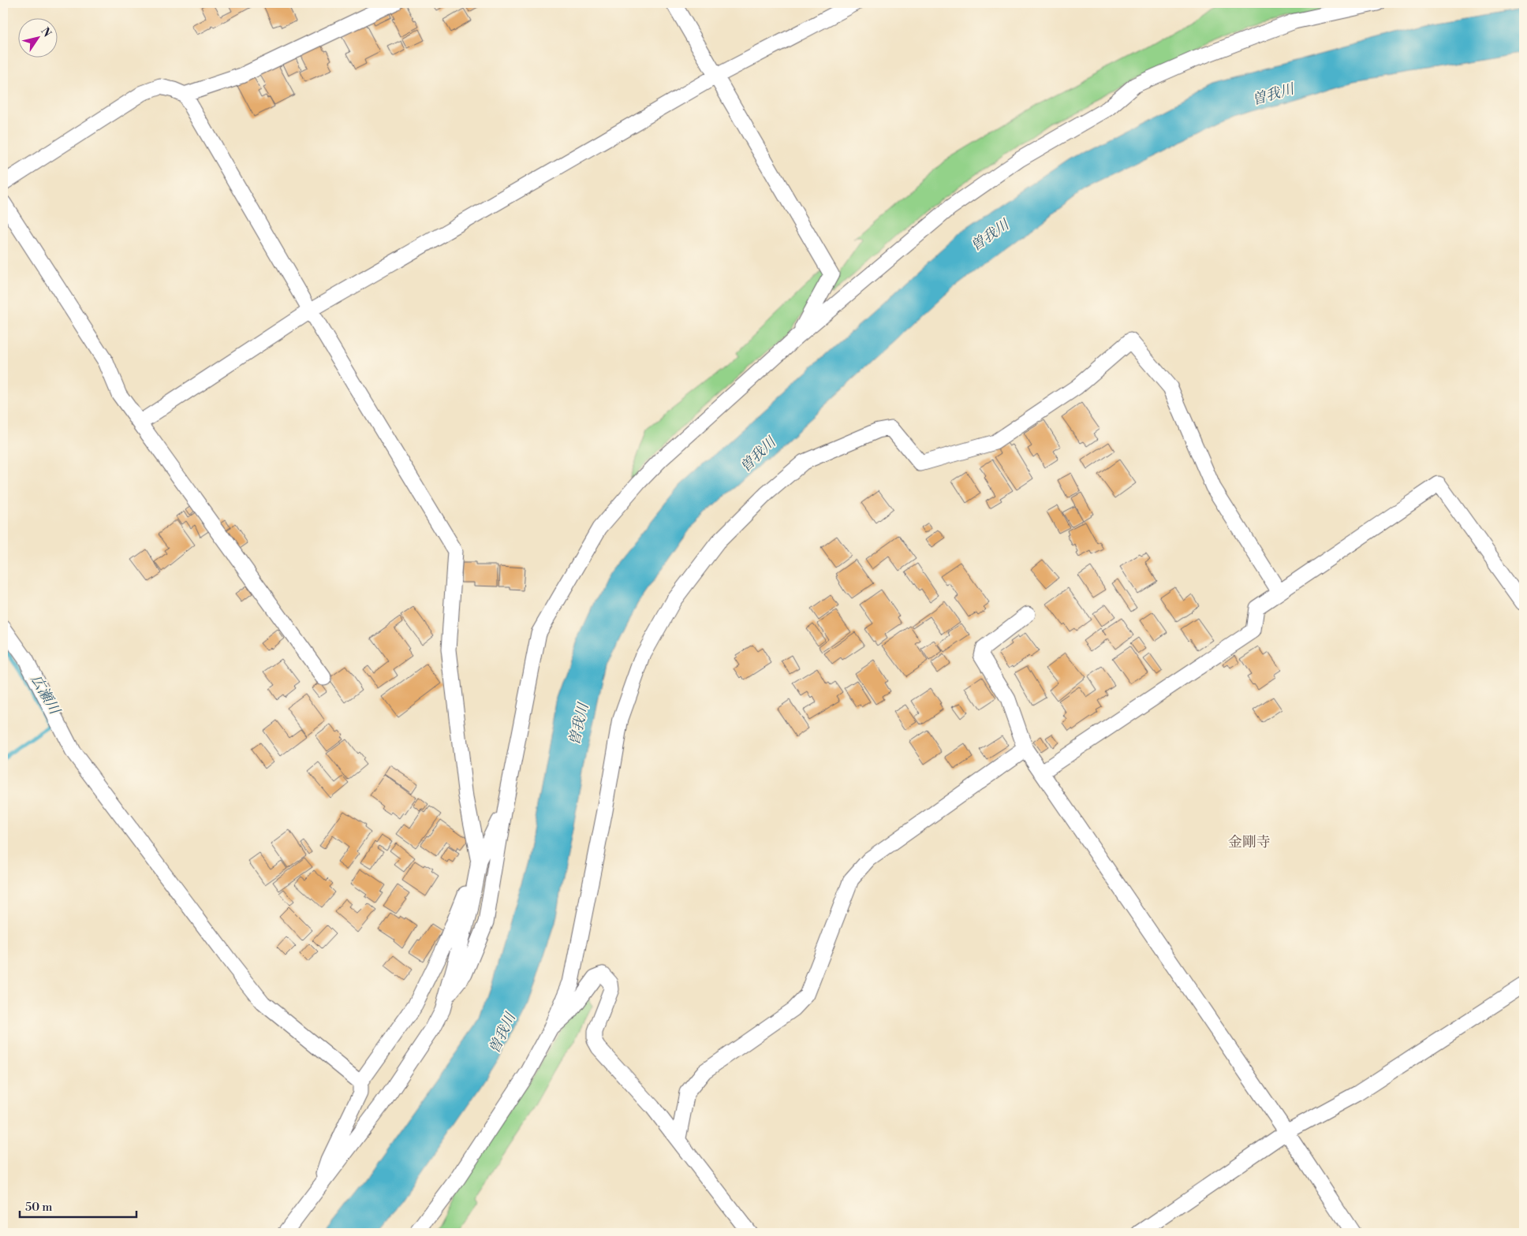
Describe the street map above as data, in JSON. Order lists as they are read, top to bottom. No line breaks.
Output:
{"districts":["金剛寺"],"water":["曽我川","広瀬川"],"scale_bar":"50 m","north":"top right"}
